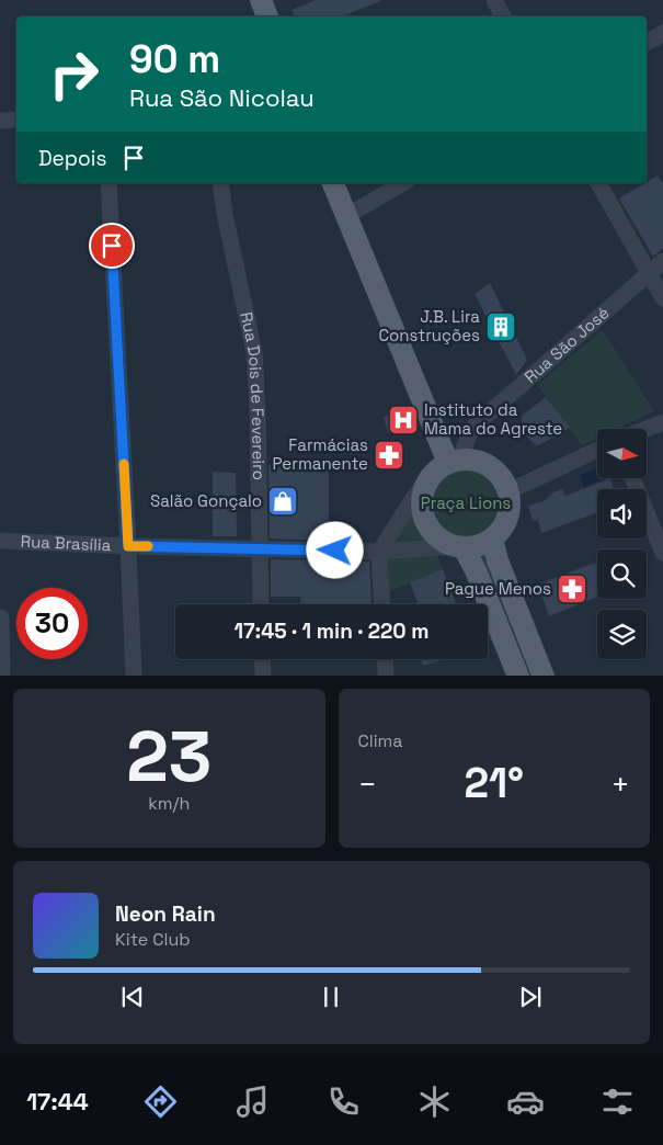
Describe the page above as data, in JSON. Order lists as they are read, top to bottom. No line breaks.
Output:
{"streets":{"street":["Rua São José","Rua Dois de Fevereiro","Rua Brasília"]},"crossings":[["Rua São José","Rua Brasília"],["Rua Dois de Fevereiro","Rua Brasília"]],"parks":["Praça Lions"],"places":{"building":["J.B. Lira Construções"],"hospital":["Instituto da Mama do Agreste"],"pharmacy":["Farmácias Permanente","Pague Menos"],"shop":["Salão Gonçalo"]},"north":"right","page":{"turn":["90 m","Rua São Nicolau"],"then":"Depois","limit":"30","trip":"17:45 · 1 min · 220 m","tile":[["23","km/h"],"Clima"],"heat":["−","21°","+"],"song":["Neon Rain","Kite Club"],"tabs":"17:44"}}
